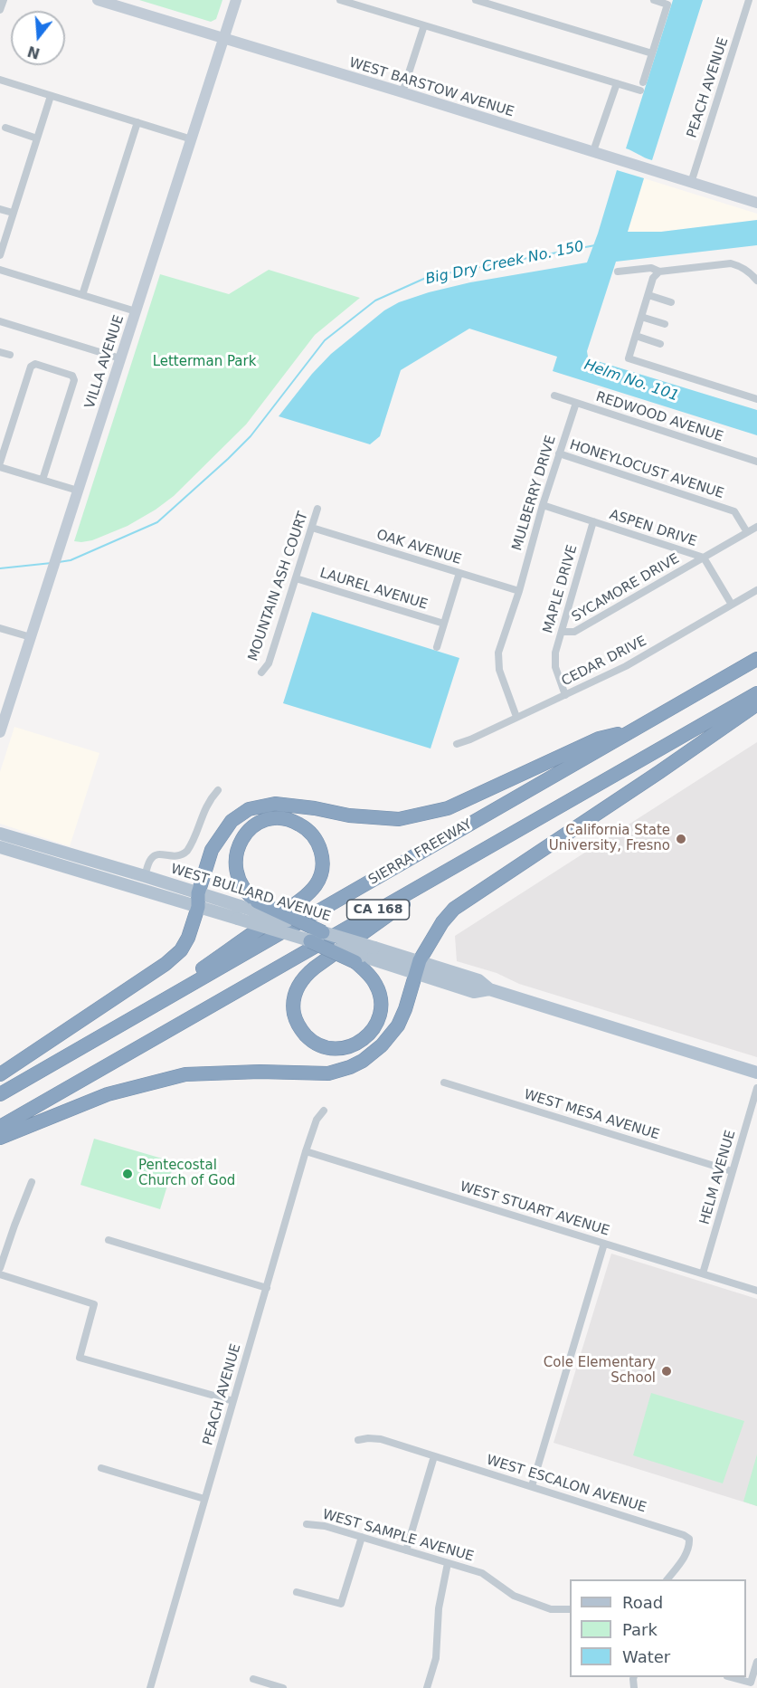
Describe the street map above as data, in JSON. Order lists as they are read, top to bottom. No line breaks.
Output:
{"streets":{"highway":["SIERRA FREEWAY","CA 168"],"main road":["WEST BARSTOW AVENUE","VILLA AVENUE","WEST BULLARD AVENUE"],"street":["PEACH AVENUE","REDWOOD AVENUE","HONEYLOCUST AVENUE","MULBERRY DRIVE","ASPEN DRIVE","OAK AVENUE","MOUNTAIN ASH COURT","SYCAMORE DRIVE","LAUREL AVENUE","MAPLE DRIVE","CEDAR DRIVE","WEST MESA AVENUE","HELM AVENUE","WEST STUART AVENUE","WEST ESCALON AVENUE","WEST SAMPLE AVENUE"]},"crossings":[["WEST BARSTOW AVENUE","PEACH AVENUE"],["WEST BARSTOW AVENUE","VILLA AVENUE"],["PEACH AVENUE","WEST STUART AVENUE"],["REDWOOD AVENUE","MULBERRY DRIVE"],["HONEYLOCUST AVENUE","MULBERRY DRIVE"],["HONEYLOCUST AVENUE","SYCAMORE DRIVE"],["MULBERRY DRIVE","ASPEN DRIVE"],["MULBERRY DRIVE","OAK AVENUE"],["MULBERRY DRIVE","CEDAR DRIVE"],["ASPEN DRIVE","SYCAMORE DRIVE"],["ASPEN DRIVE","MAPLE DRIVE"],["ASPEN DRIVE","CEDAR DRIVE"],["OAK AVENUE","MOUNTAIN ASH COURT"],["MOUNTAIN ASH COURT","LAUREL AVENUE"],["SYCAMORE DRIVE","MAPLE DRIVE"],["MAPLE DRIVE","CEDAR DRIVE"],["WEST MESA AVENUE","HELM AVENUE"],["HELM AVENUE","WEST STUART AVENUE"]],"water":["Big Dry Creek No. 150","Helm No. 101"],"parks":["Letterman Park"],"places":["California State University, Fresno","Pentecostal Church of God","Cole Elementary School"],"legend":["Road","Park","Water"],"north":"bottom"}
